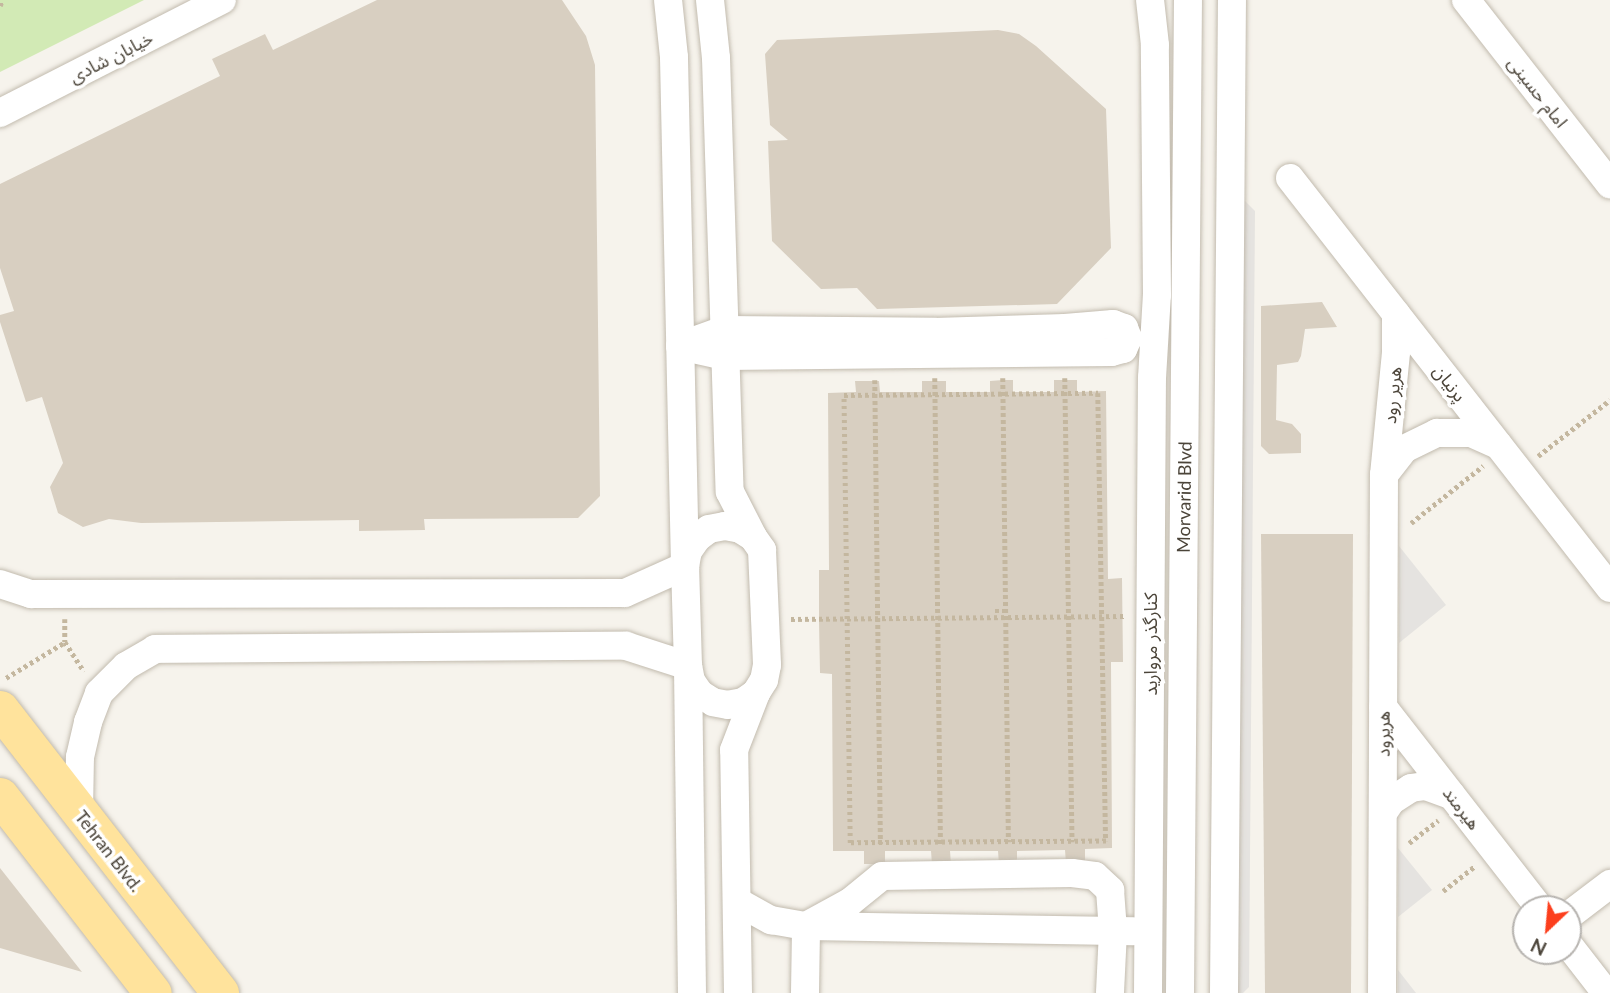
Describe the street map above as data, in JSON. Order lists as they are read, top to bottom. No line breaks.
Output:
{"streets":{"main road":["Tehran Blvd."],"street":["خیابان شادی","امام حسینی","پرنیان","هریر رود","Morvarid Blvd","کنارگذر مروارید","هریرود","هیرمند"]},"crossings":[["پرنیان","هریر رود"],["هریر رود","هریرود"],["هریرود","هیرمند"]],"north":"bottom left"}
